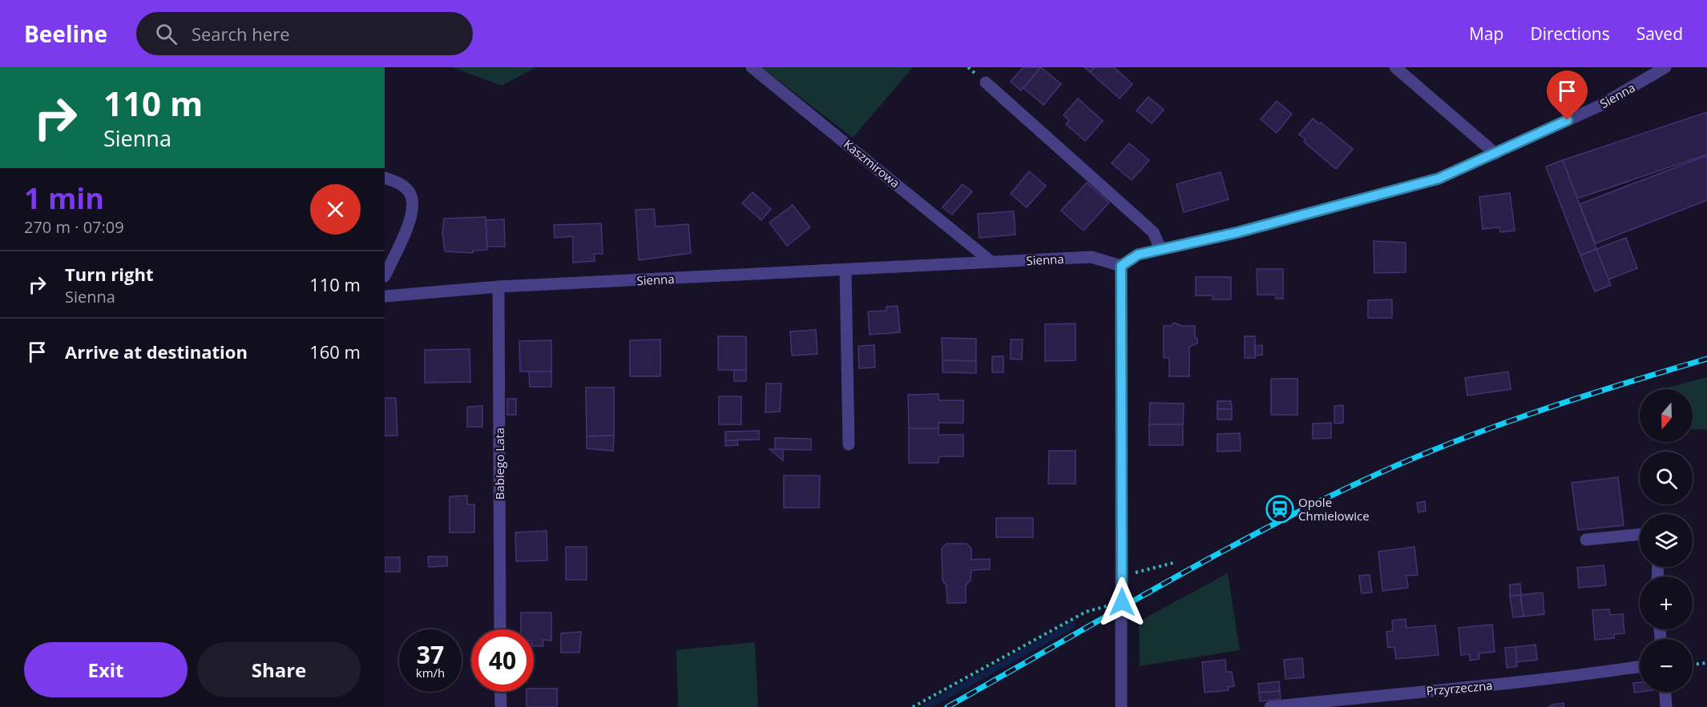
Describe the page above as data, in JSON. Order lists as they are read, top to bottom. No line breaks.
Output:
{"streets":{"street":["Sienna","Kaszmirowa","Babiego Lata","Przyrzeczna"]},"crossings":[["Sienna","Kaszmirowa"],["Sienna","Babiego Lata"]],"places":{"station":["Opole Chmielowice"]},"north":"bottom","page":{"header":"Beeline","search":"Search here","nav":["Map","Directions","Saved"],"turn":["110 m","Sienna"],"heading":["1 min","270 m · 07:09"],"list":[{"name":"Turn right","note":"Sienna","value":"110 m"},{"name":"Arrive at destination","value":"160 m"}],"map_buttons":["+","−"],"speed":"37 km/h","limit":"40","buttons":["Exit","Share"]}}
